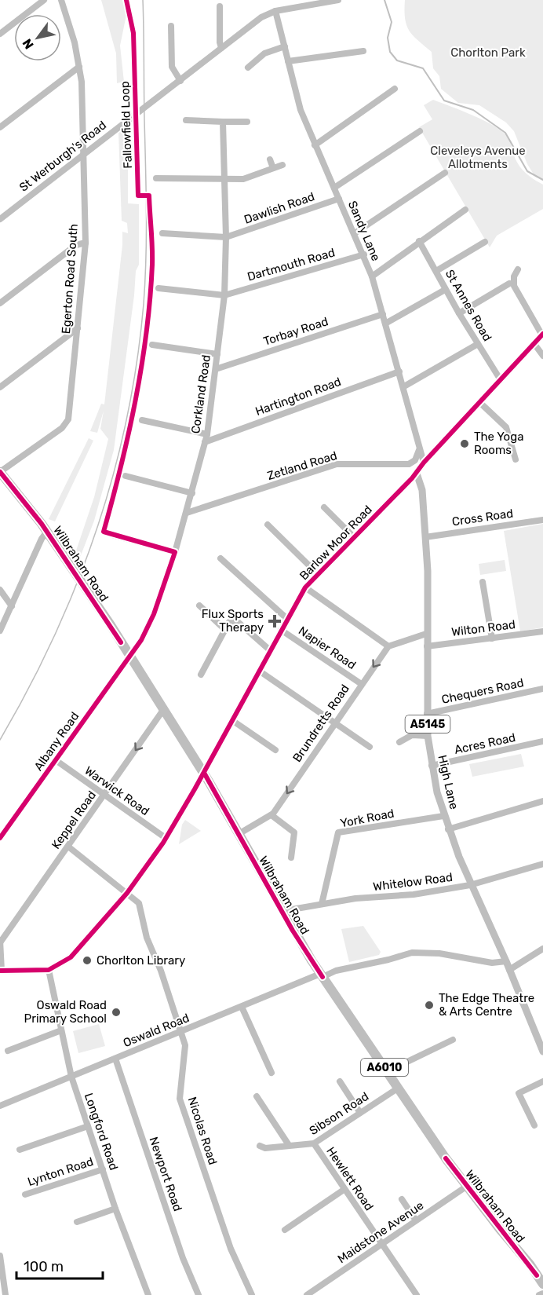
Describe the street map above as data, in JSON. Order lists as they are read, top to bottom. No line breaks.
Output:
{"streets":{"highway":["Wilbraham Road","A6010"],"main road":["Barlow Moor Road","A5145","High Lane"],"street":["St Werburgh's Road","Dawlish Road","Sandy Lane","Dartmouth Road","Egerton Road South","St Annes Road","Torbay Road","Corkland Road","Hartington Road","Zetland Road","Cross Road","Wilton Road","Napier Road","Chequers Road","Brundretts Road","Albany Road","Acres Road","Warwick Road","York Road","Keppel Road","Whitelow Road","Oswald Road","Sibson Road","Nicolas Road","Longford Road","Lynton Road","Newport Road","Hewlett Road","Maidstone Avenue"],"cycle path":["Fallowfield Loop"]},"crossings":[["St Werburgh's Road","Sandy Lane"],["St Werburgh's Road","Egerton Road South"],["Dawlish Road","Sandy Lane"],["Dawlish Road","Corkland Road"],["Sandy Lane","Dartmouth Road"],["Sandy Lane","Torbay Road"],["Sandy Lane","Hartington Road"],["Sandy Lane","Zetland Road"],["Sandy Lane","Barlow Moor Road"],["Dartmouth Road","Corkland Road"],["Egerton Road South","Wilbraham Road"],["St Annes Road","Barlow Moor Road"],["Torbay Road","Corkland Road"],["Corkland Road","Hartington Road"],["Corkland Road","Zetland Road"],["Corkland Road","Wilbraham Road"],["Corkland Road","Albany Road"],["Cross Road","High Lane"],["Barlow Moor Road","Wilbraham Road"],["Barlow Moor Road","Napier Road"],["Barlow Moor Road","High Lane"],["Barlow Moor Road","Warwick Road"],["Barlow Moor Road","Nicolas Road"],["Barlow Moor Road","Longford Road"],["Wilbraham Road","Brundretts Road"],["Wilbraham Road","Albany Road"],["Wilbraham Road","Keppel Road"],["Wilbraham Road","Whitelow Road"],["Wilbraham Road","Oswald Road"],["Wilbraham Road","Sibson Road"],["Wilbraham Road","Maidstone Avenue"],["Wilton Road","High Lane"],["Napier Road","Brundretts Road"],["Chequers Road","High Lane"],["A5145","High Lane"],["Albany Road","Warwick Road"],["Acres Road","High Lane"],["High Lane","York Road"],["High Lane","Whitelow Road"],["High Lane","Oswald Road"],["Warwick Road","Keppel Road"],["York Road","Whitelow Road"],["Keppel Road","Nicolas Road"],["Oswald Road","Nicolas Road"],["Oswald Road","Longford Road"],["Oswald Road","Newport Road"],["Sibson Road","Hewlett Road"],["Longford Road","Lynton Road"],["Hewlett Road","Maidstone Avenue"]],"one_way":["Brundretts Road","Keppel Road"],"parks":["Chorlton Park","Cleveleys Avenue Allotments"],"places":{"other":["The Yoga Rooms","Chorlton Library","The Edge Theatre & Arts Centre","Oswald Road Primary School"],"health":["Flux Sports Therapy"]},"scale_bar":"100 m","north":"bottom left"}
